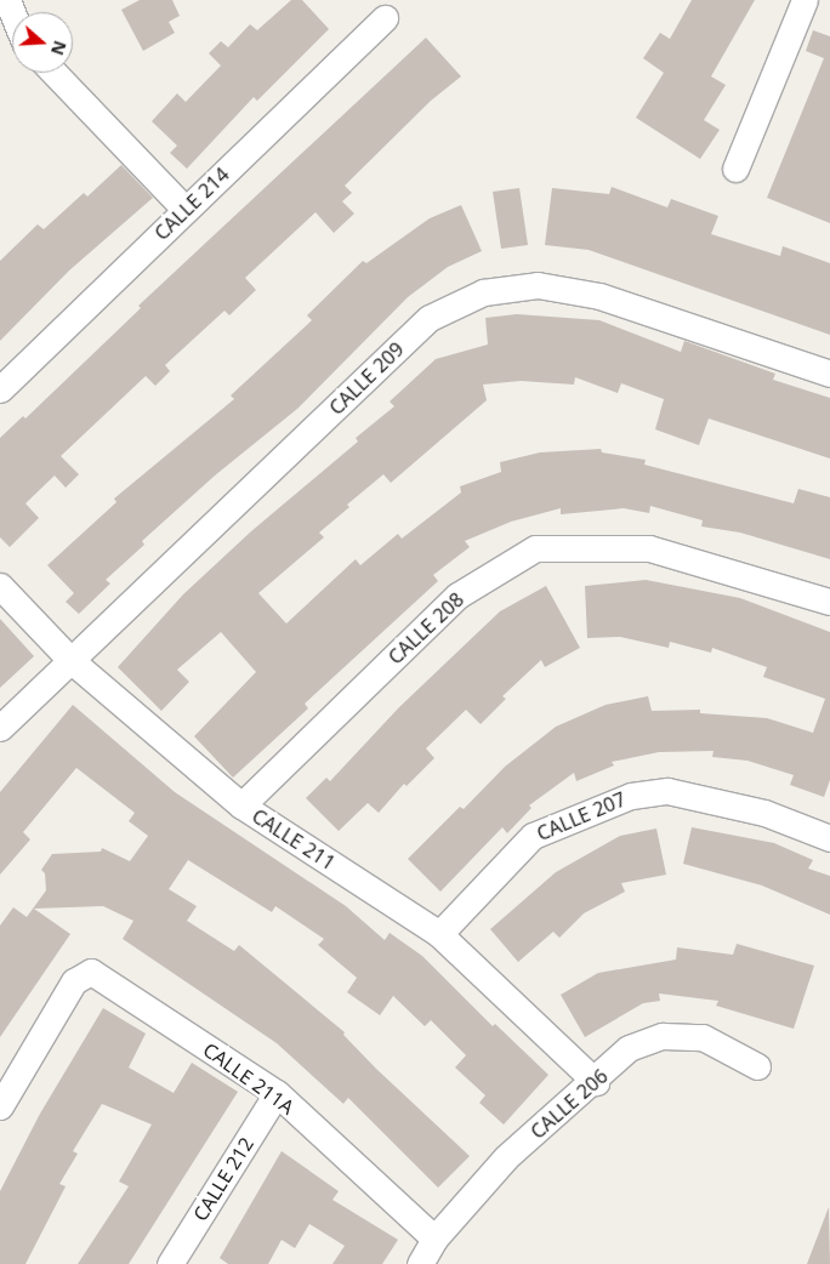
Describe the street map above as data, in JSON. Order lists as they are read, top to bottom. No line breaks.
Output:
{"streets":{"street":["CALLE 214","CALLE 209","CALLE 208","CALLE 207","CALLE 211","CALLE 211A","CALLE 206","CALLE 212"]},"crossings":[["CALLE 209","CALLE 211"],["CALLE 208","CALLE 211"],["CALLE 207","CALLE 211"],["CALLE 211","CALLE 206"],["CALLE 211A","CALLE 206"],["CALLE 211A","CALLE 212"]],"north":"right"}
